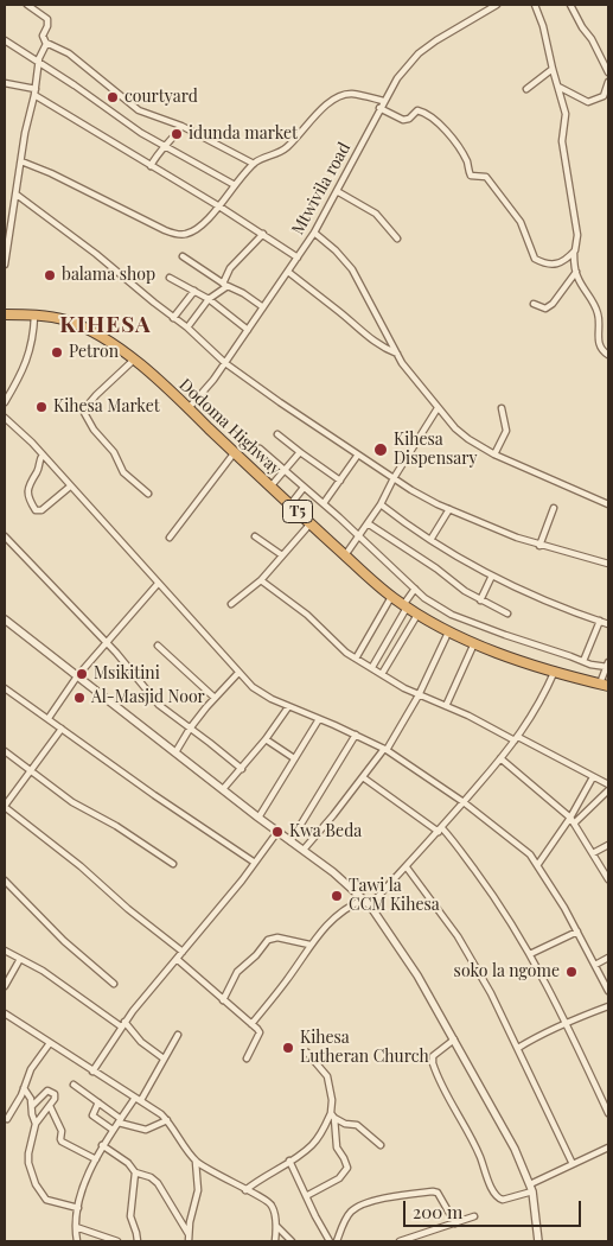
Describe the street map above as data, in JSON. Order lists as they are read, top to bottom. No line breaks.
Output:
{"streets":{"highway":["Dodoma Highway","T5"],"street":["Mtwivila road"]},"crossings":[["Mtwivila road","Dodoma Highway"]],"districts":["KIHESA"],"places":["courtyard","idunda market","balama shop","Petron","Kihesa Market","Kihesa Dispensary","Msikitini","Al-Masjid Noor","Kwa Beda","Tawi la CCM Kihesa","soko la ngome","Kihesa Lutheran Church"],"scale_bar":"200 m"}
